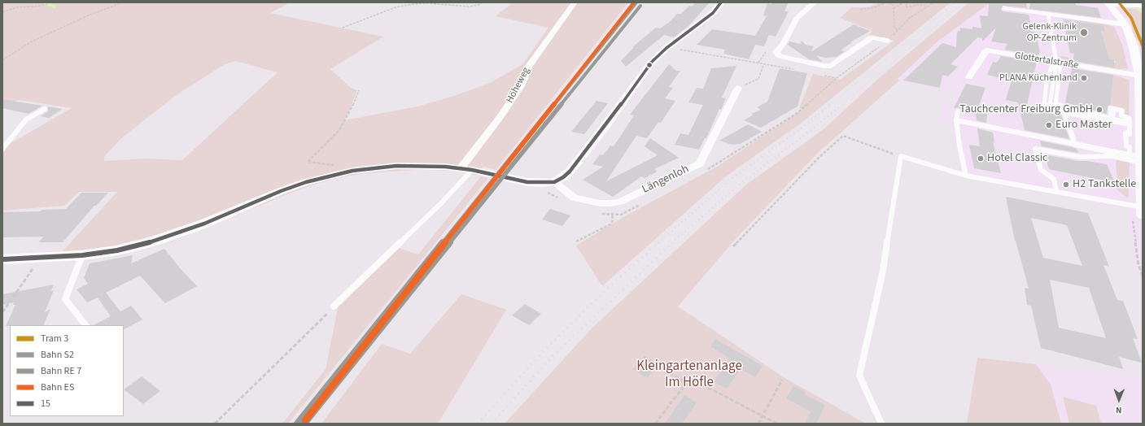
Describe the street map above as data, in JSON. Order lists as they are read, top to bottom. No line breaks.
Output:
{"streets":{"street":["Glottertalstraße","Höheweg","Längenloh"]},"parks":["Kleingartenanlage Im Höfle"],"places":["Gelenk-Klinik OP-Zentrum","PLANA Küchenland","Tauchcenter Freiburg GmbH","Euro Master","Hotel Classic","H2 Tankstelle"],"lines":["tram line 3","rail line S2","rail line ES","transit line 15"],"legend":["Tram 3","Bahn S2","Bahn RE 7","Bahn ES","15"],"north":"bottom"}
